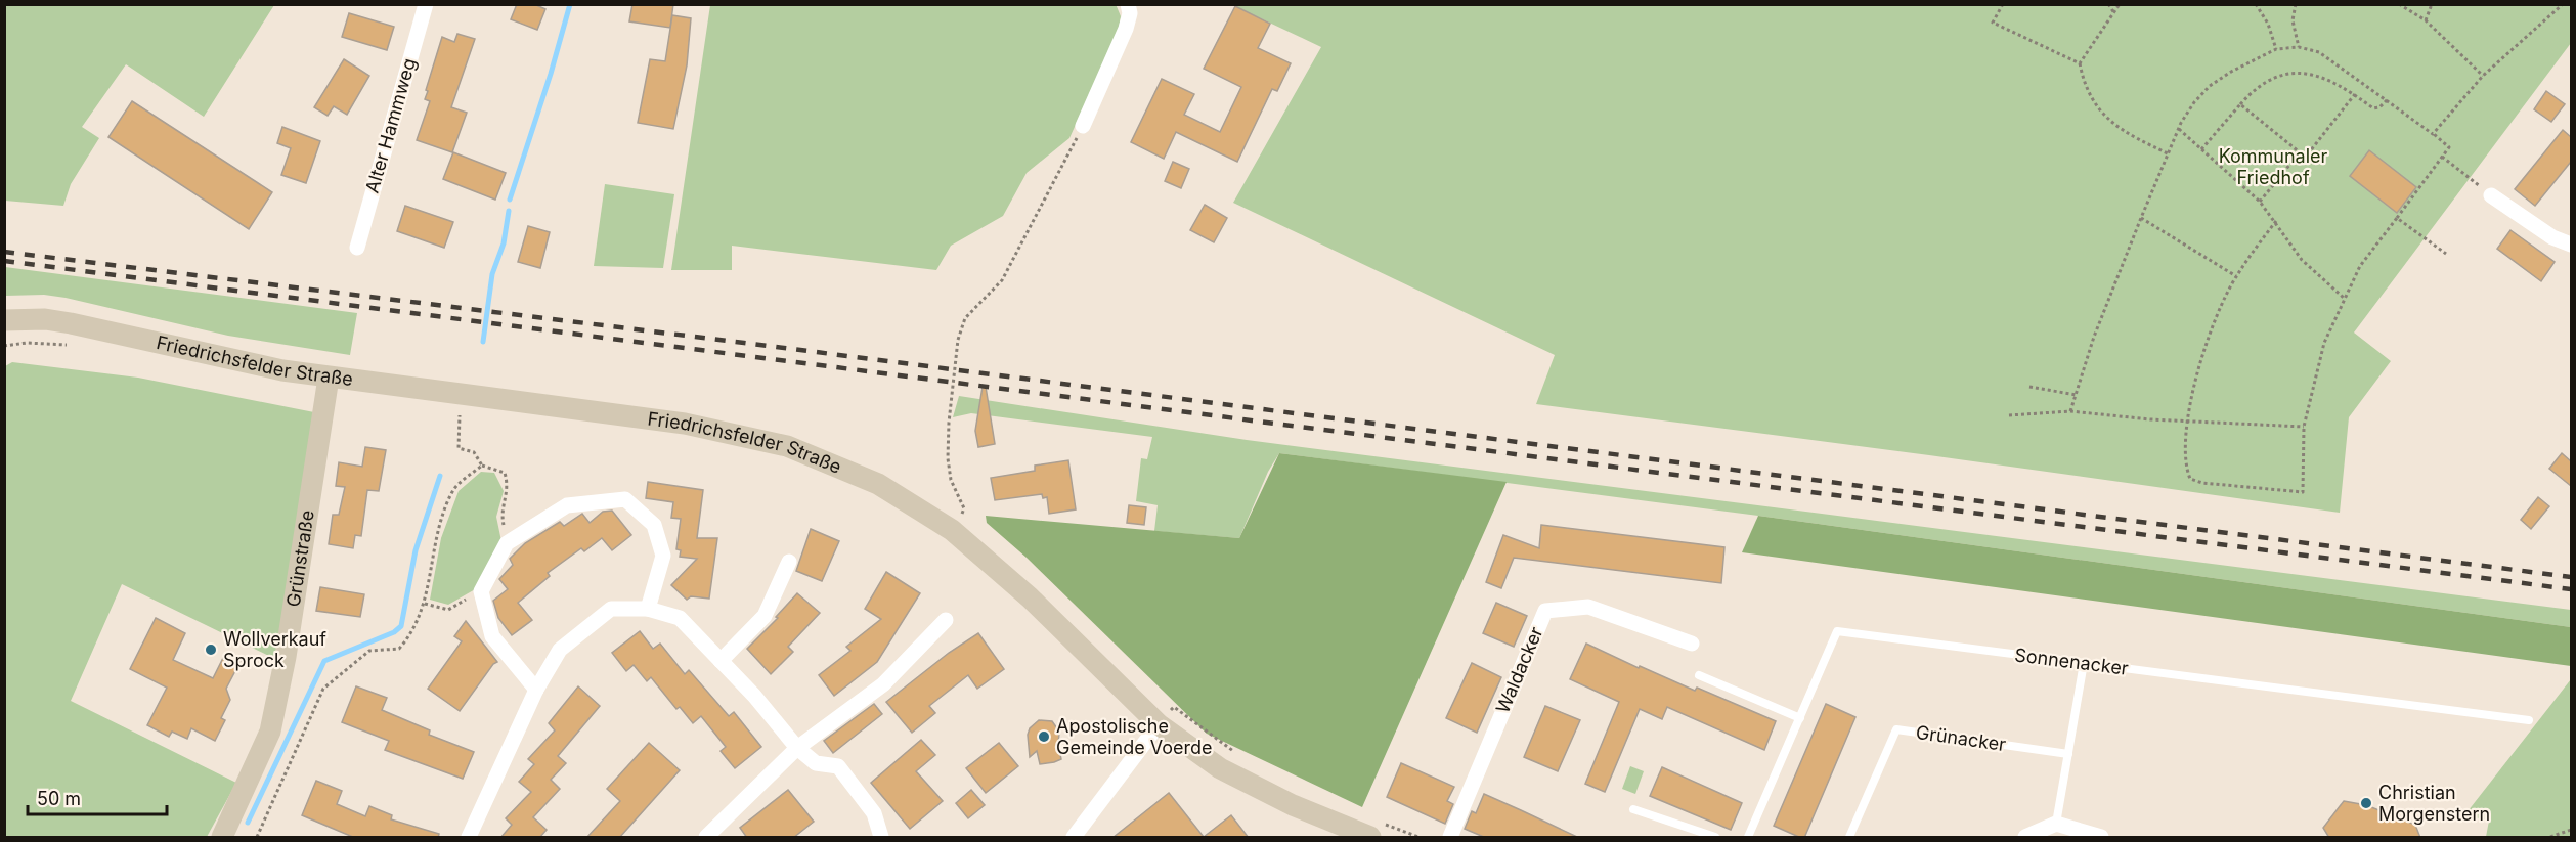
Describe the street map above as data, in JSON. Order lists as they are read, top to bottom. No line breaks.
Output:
{"streets":{"main road":["Friedrichsfelder Straße","Grünstraße"],"street":["Alter Hammweg","Waldacker"],"lane":["Sonnenacker","Grünacker"]},"crossings":[["Friedrichsfelder Straße","Grünstraße"]],"parks":["Kommunaler Friedhof"],"places":["Wollverkauf Sprock","Apostolische Gemeinde Voerde","Christian Morgenstern"],"scale_bar":"50 m"}
